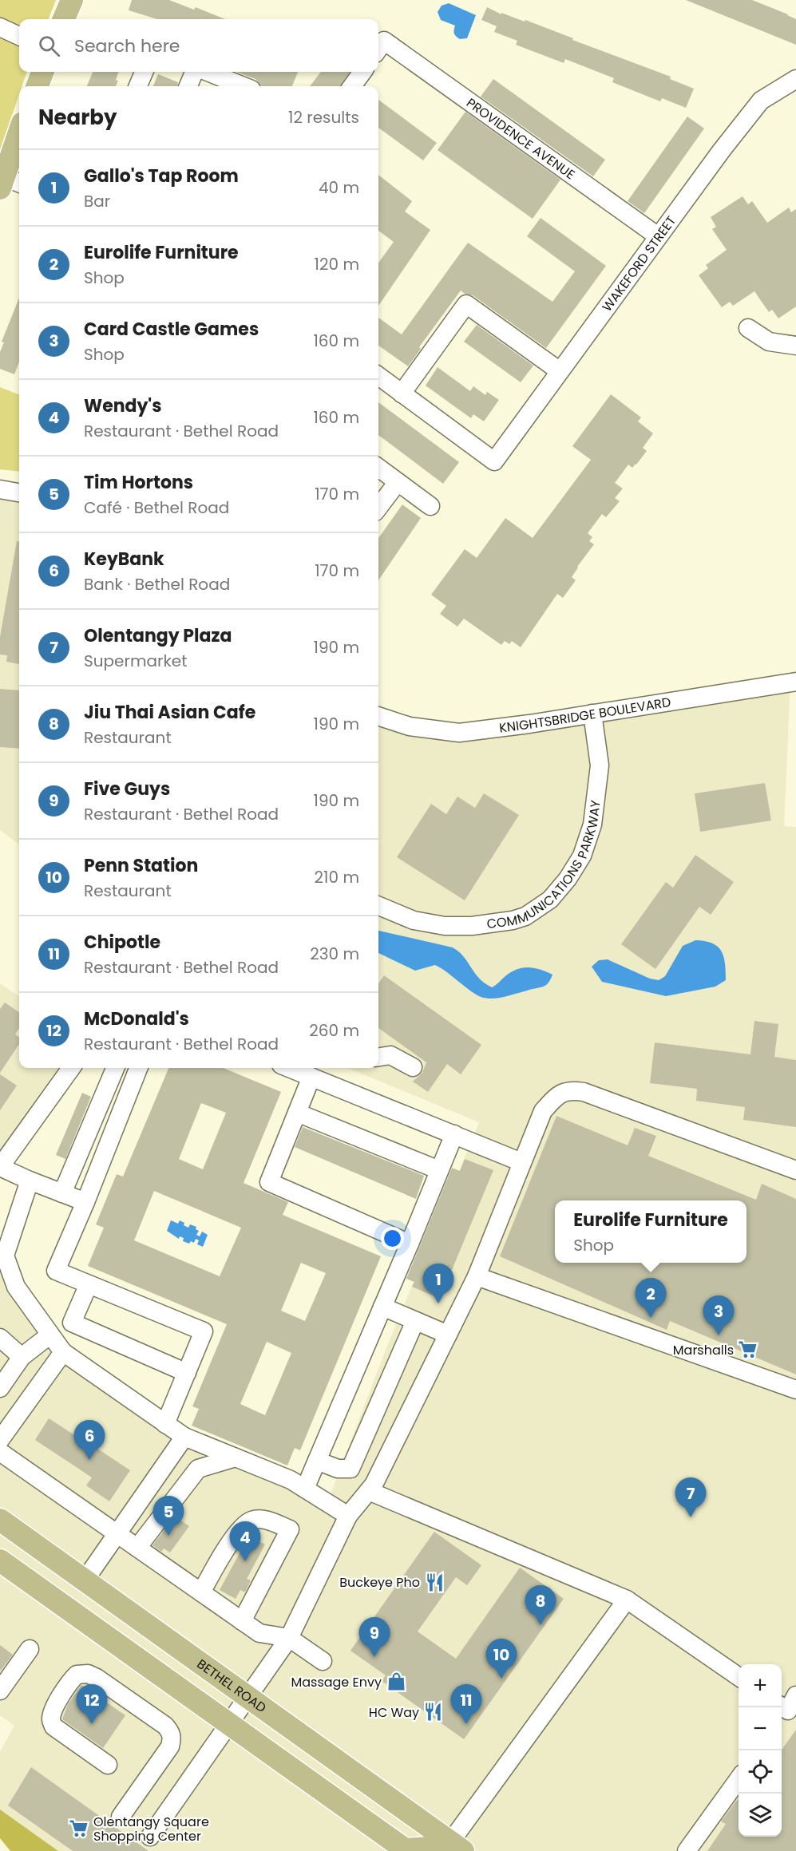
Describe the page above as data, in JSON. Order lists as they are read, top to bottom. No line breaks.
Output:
{"streets":{"main road":["BETHEL ROAD"],"street":["PROVIDENCE AVENUE","WAKEFORD STREET","KNIGHTSBRIDGE BOULEVARD","COMMUNICATIONS PARKWAY"]},"crossings":[["PROVIDENCE AVENUE","WAKEFORD STREET"],["KNIGHTSBRIDGE BOULEVARD","COMMUNICATIONS PARKWAY"]],"places":{"supermarket":["Marshalls","Olentangy Square Shopping Center"],"restaurant":["Buckeye Pho","HC Way"],"shop":["Massage Envy"]},"page":{"search":"Search here","heading":["Nearby","12 results"],"list":[{"mark":"1","name":"Gallo's Tap Room","note":"Bar","value":"40 m"},{"mark":"2","name":"Eurolife Furniture","note":"Shop","value":"120 m"},{"mark":"3","name":"Card Castle Games","note":"Shop","value":"160 m"},{"mark":"4","name":"Wendy's","note":"Restaurant · Bethel Road","value":"160 m"},{"mark":"5","name":"Tim Hortons","note":"Café · Bethel Road","value":"170 m"},{"mark":"6","name":"KeyBank","note":"Bank · Bethel Road","value":"170 m"},{"mark":"7","name":"Olentangy Plaza","note":"Supermarket","value":"190 m"},{"mark":"8","name":"Jiu Thai Asian Cafe","note":"Restaurant","value":"190 m"},{"mark":"9","name":"Five Guys","note":"Restaurant · Bethel Road","value":"190 m"},{"mark":"10","name":"Penn Station","note":"Restaurant","value":"210 m"},{"mark":"11","name":"Chipotle","note":"Restaurant · Bethel Road","value":"230 m"},{"mark":"12","name":"McDonald's","note":"Restaurant · Bethel Road","value":"260 m"}],"popup":["Eurolife Furniture","Shop"],"pins":["1","2","3","6","7","5","4","8","9","10","11","12"],"map_buttons":["+","−"]}}
